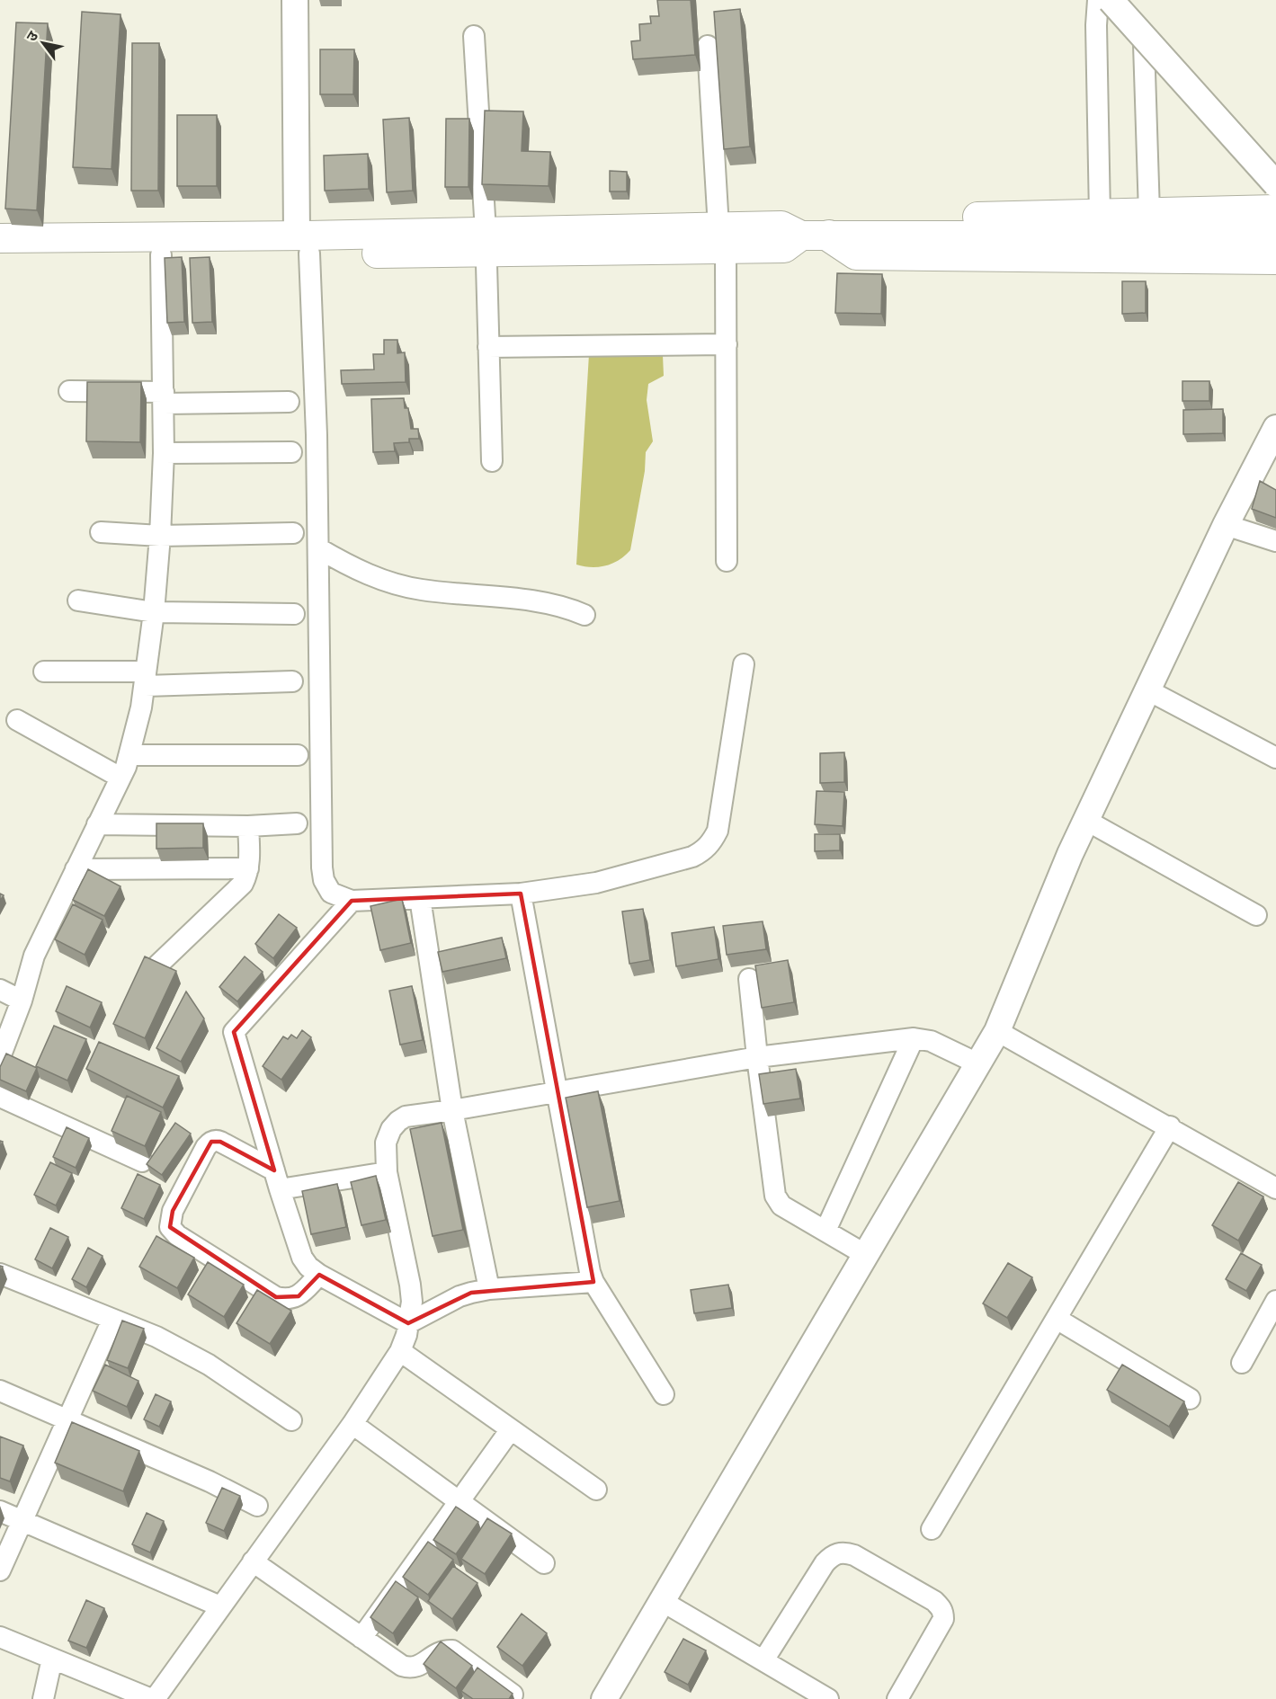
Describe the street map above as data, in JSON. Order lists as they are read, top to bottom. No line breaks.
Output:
{"north":"top left"}
